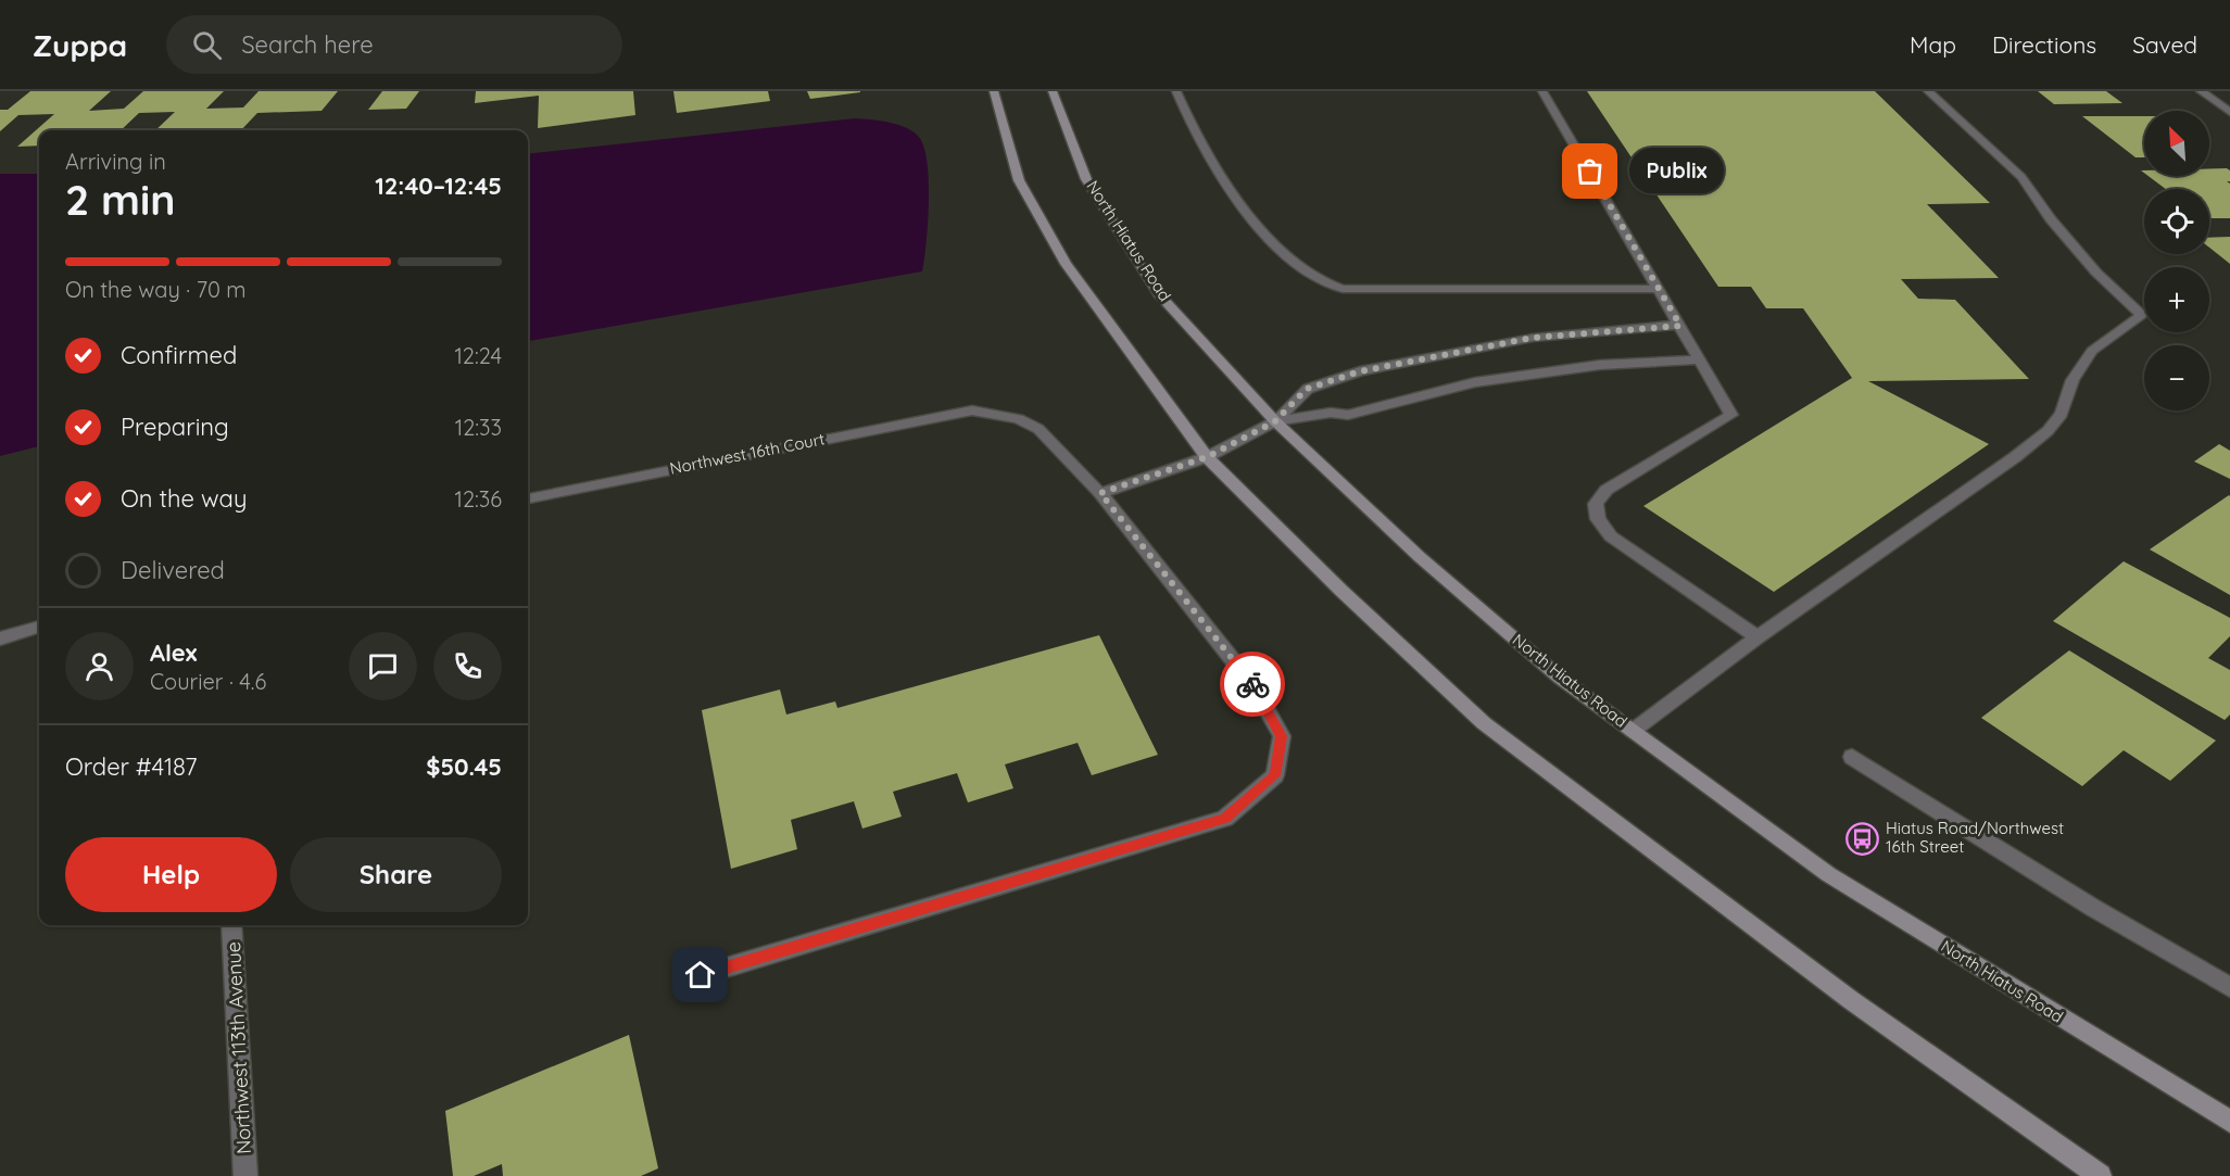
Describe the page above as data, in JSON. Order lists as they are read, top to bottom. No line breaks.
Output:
{"streets":{"main road":["North Hiatus Road"],"street":["Northwest 16th Court","Northwest 113th Avenue"]},"places":{"other":["Publix"],"bus stop":["Hiatus Road/Northwest 16th Street"]},"north":"top left","page":{"header":"Zuppa","search":"Search here","nav":["Map","Directions","Saved"],"map_buttons":["+","−"],"heading":["2 min","Arriving in","12:40–12:45"],"panel":["Alex","Courier · 4.6","Order #4187","$50.45"],"bubble":"Publix","bar":"On the way · 70 m","list":[["Confirmed","12:24"],["Preparing","12:33"],["On the way","12:36"],"Delivered"],"buttons":["Help","Share"]}}
